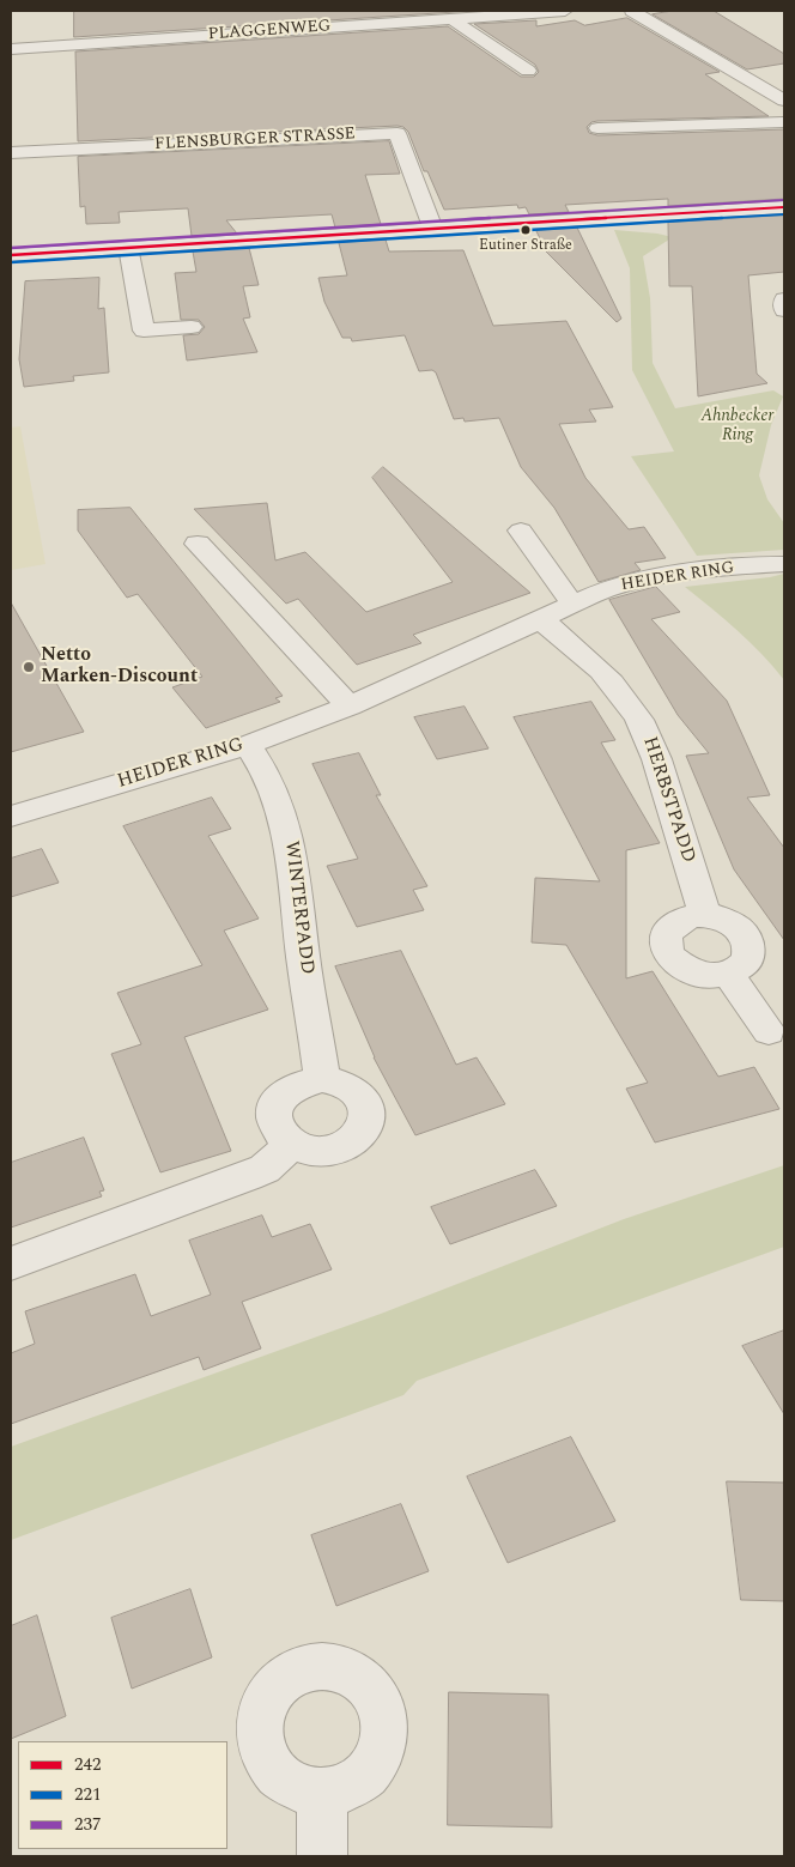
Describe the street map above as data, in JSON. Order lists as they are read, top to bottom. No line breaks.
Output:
{"streets":{"street":["PLAGGENWEG","FLENSBURGER STRASSE","HEIDER RING","HERBSTPADD","WINTERPADD"]},"crossings":[["HEIDER RING","HERBSTPADD"],["HEIDER RING","WINTERPADD"]],"parks":["Ahnbecker Ring"],"places":["Eutiner Straße","Netto Marken-Discount"],"lines":["transit line 237","transit line 242","transit line 221"],"legend":["242","221","237"]}
